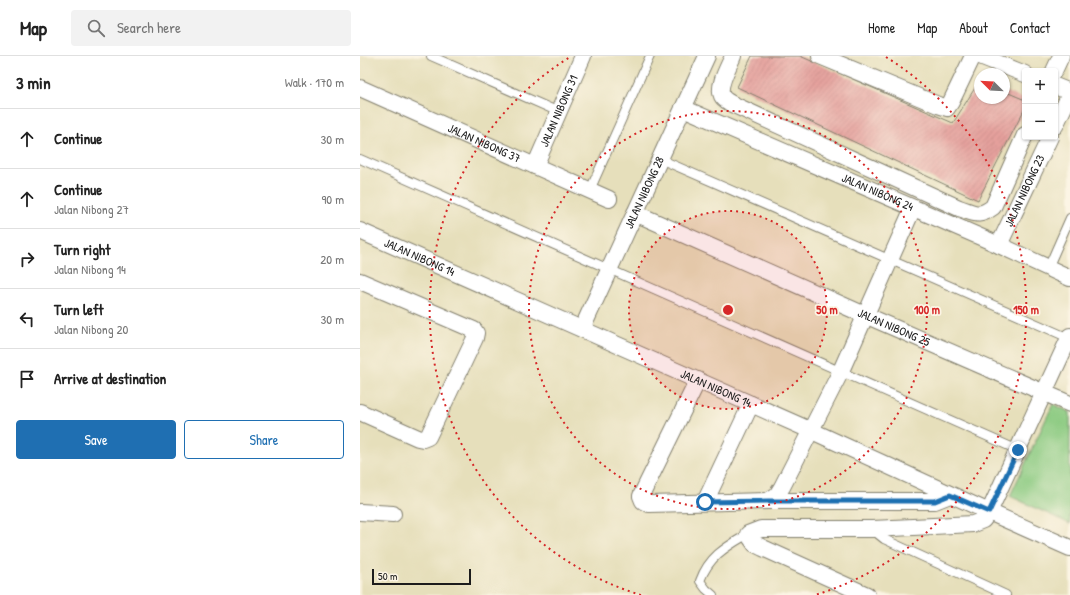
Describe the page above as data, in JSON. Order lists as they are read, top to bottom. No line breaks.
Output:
{"streets":{"street":["JALAN NIBONG 31","JALAN NIBONG 37","JALAN NIBONG 23","JALAN NIBONG 24","JALAN NIBONG 28","JALAN NIBONG 14","JALAN NIBONG 25"]},"crossings":[["JALAN NIBONG 31","JALAN NIBONG 37"],["JALAN NIBONG 23","JALAN NIBONG 24"],["JALAN NIBONG 24","JALAN NIBONG 28"],["JALAN NIBONG 28","JALAN NIBONG 14"],["JALAN NIBONG 28","JALAN NIBONG 25"]],"scale_bar":"50 m","north":"top left","page":{"header":"Map","search":"Search here","nav":["Home","Map","About","Contact"],"heading":["3 min","Walk · 170 m"],"map_buttons":["+","−"],"list":[["Continue","30 m"],["Continue","Jalan Nibong 27","90 m"],["Turn right","Jalan Nibong 14","20 m"],["Turn left","Jalan Nibong 20","30 m"],"Arrive at destination"],"buttons":["Save","Share"],"scale":"50 m"},"rings":["50 m","100 m","150 m"]}
